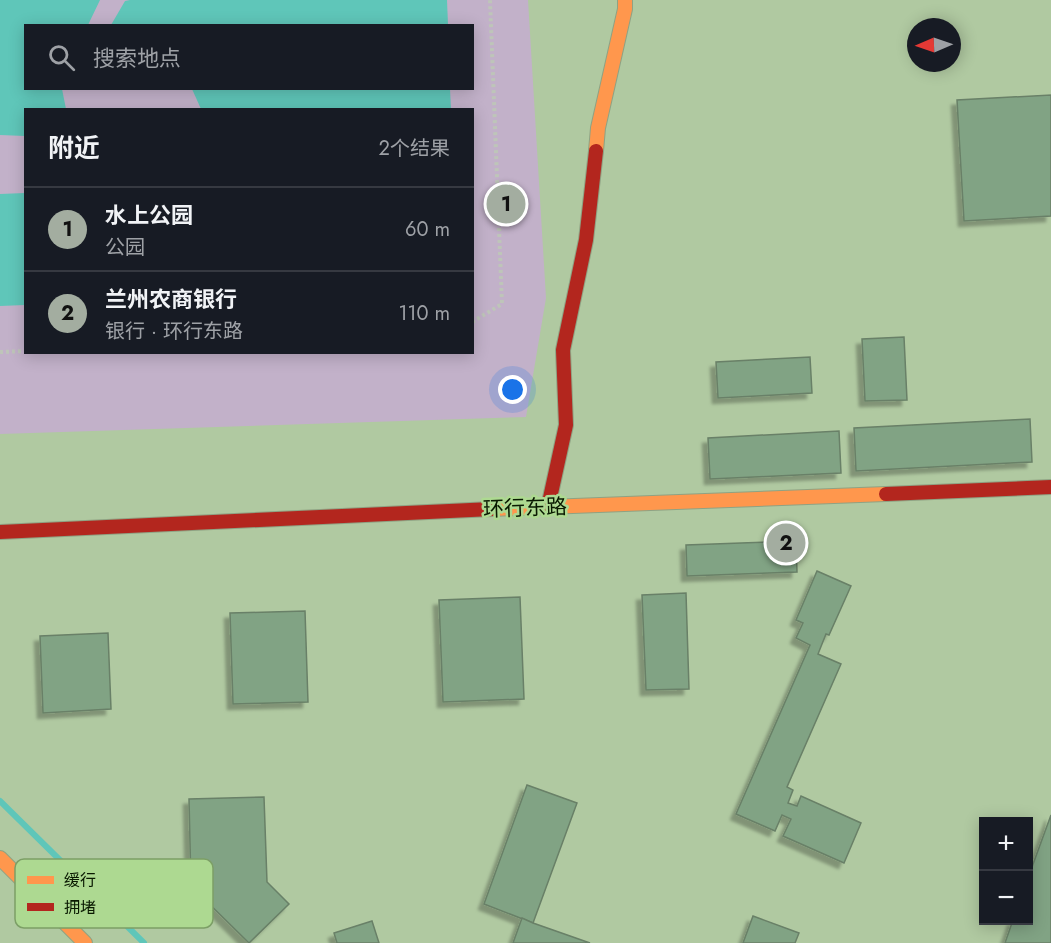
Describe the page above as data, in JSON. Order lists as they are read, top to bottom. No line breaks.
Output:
{"streets":{"street":["环行东路"]},"legend":["缓行","拥堵"],"north":"left","page":{"search":"搜索地点","heading":["附近","2个结果"],"pins":["1","2"],"list":[{"mark":"1","name":"水上公园","note":"公园","value":"60 m"},{"mark":"2","name":"兰州农商银行","note":"银行 · 环行东路","value":"110 m"}],"map_buttons":["+","−"]}}
